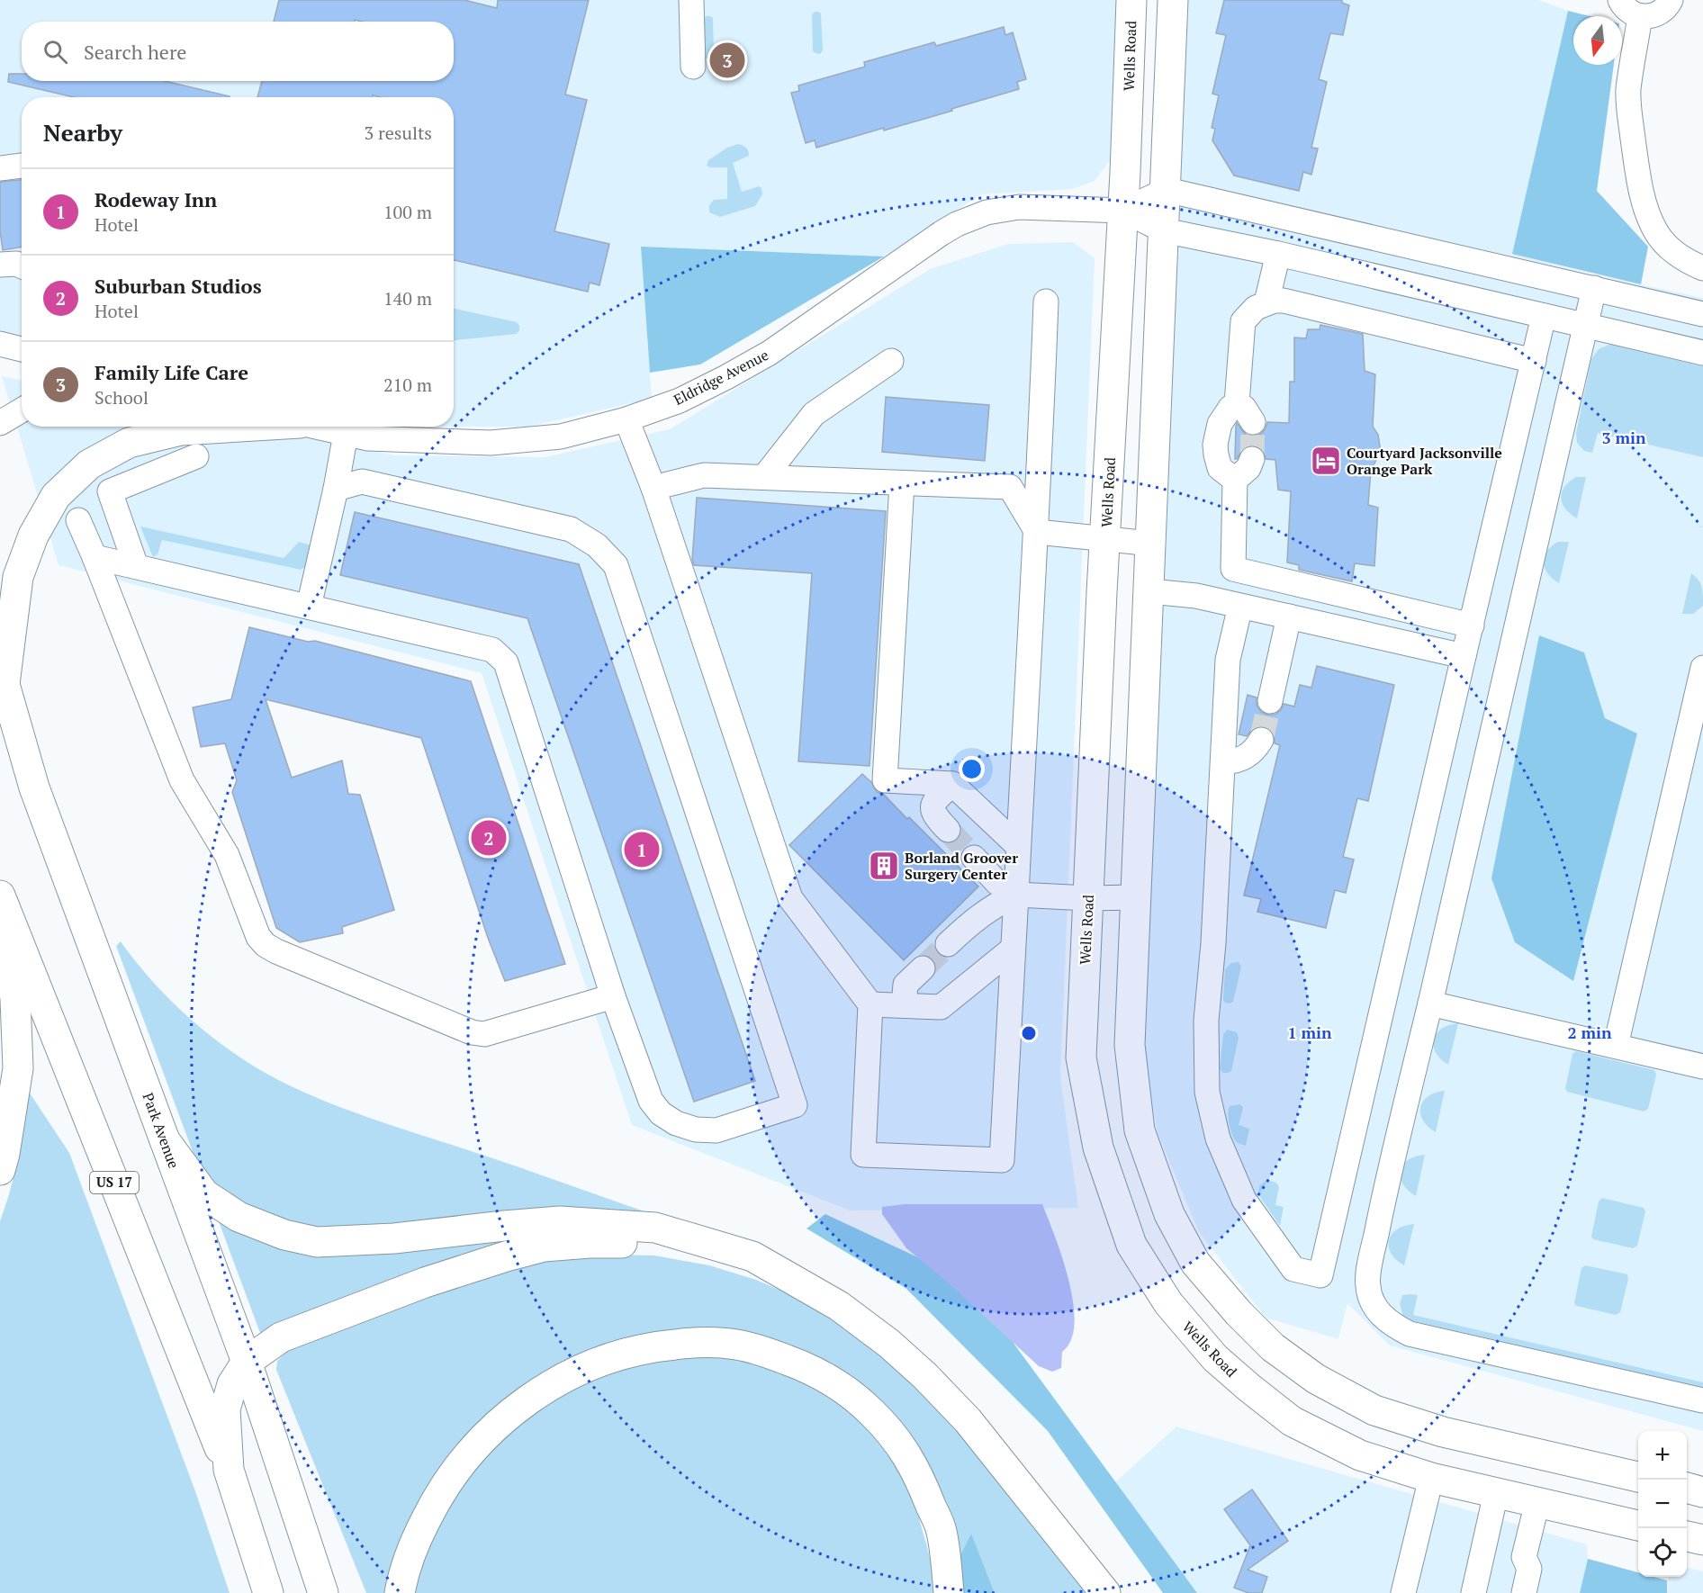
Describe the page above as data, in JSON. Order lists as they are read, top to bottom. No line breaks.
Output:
{"streets":{"main road":["Wells Road","Park Avenue","US 17"],"street":["Eldridge Avenue"]},"crossings":[["Wells Road","Eldridge Avenue"]],"places":{"hotel":["Courtyard Jacksonville Orange Park"],"building":["Borland Groover Surgery Center"]},"north":"bottom","page":{"search":"Search here","pins":["3","2","1"],"heading":["Nearby","3 results"],"list":[{"mark":"1","name":"Rodeway Inn","note":"Hotel","value":"100 m"},{"mark":"2","name":"Suburban Studios","note":"Hotel","value":"140 m"},{"mark":"3","name":"Family Life Care","note":"School","value":"210 m"}],"map_buttons":["+","−"]},"rings":["3 min","1 min","2 min"]}
